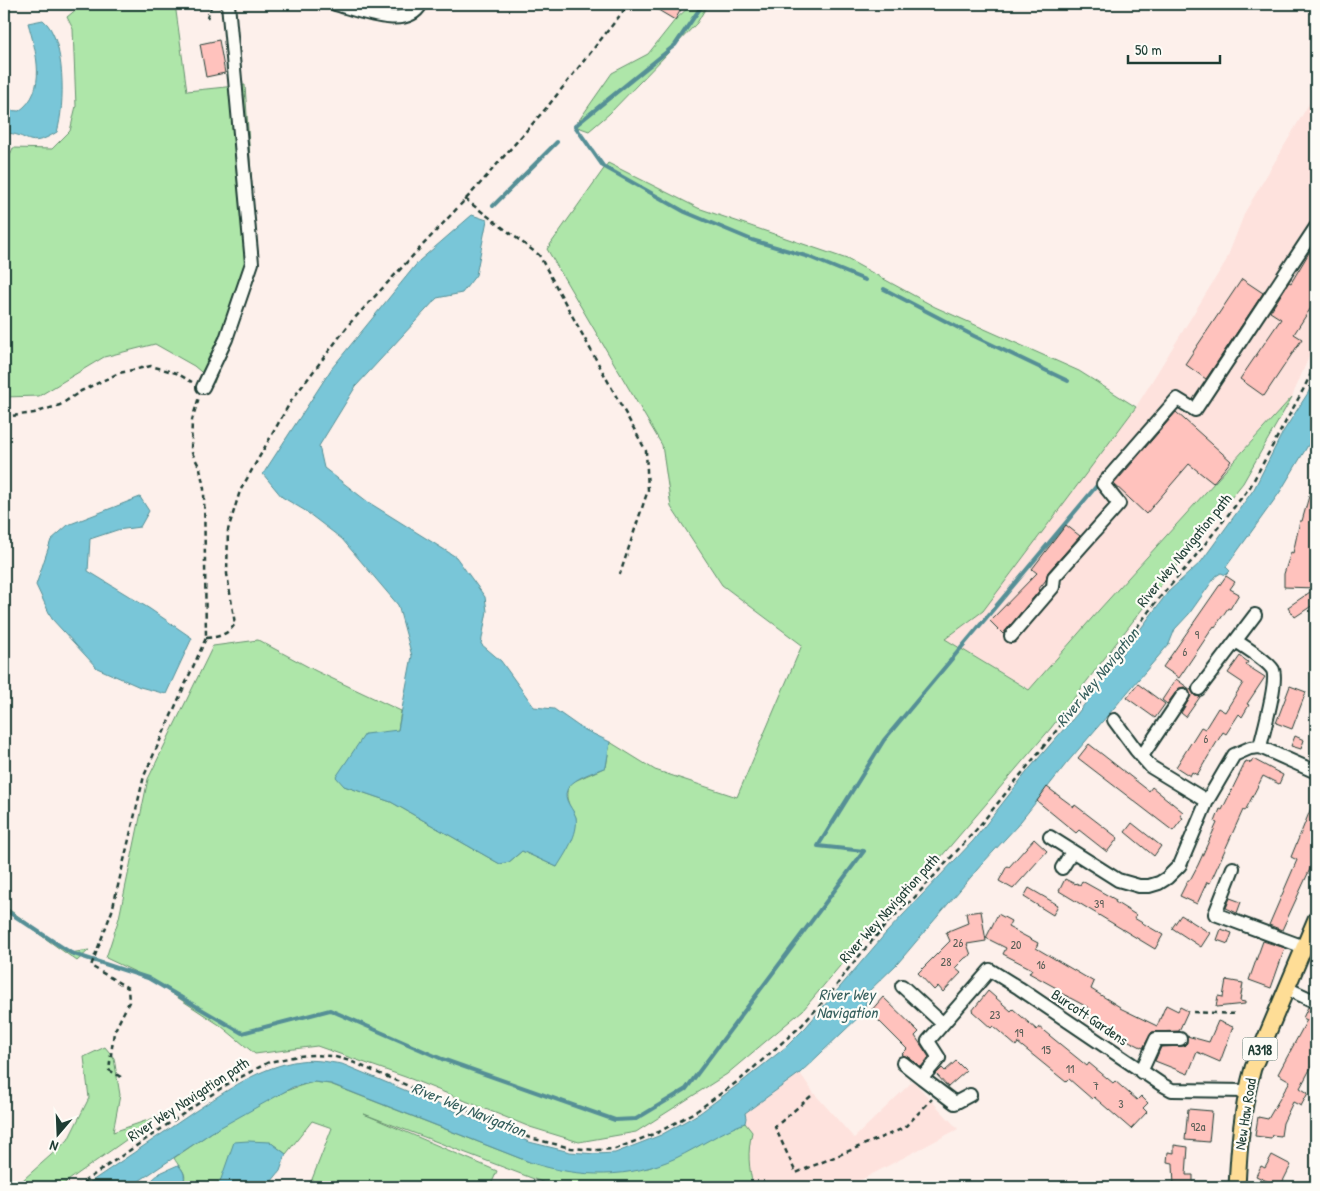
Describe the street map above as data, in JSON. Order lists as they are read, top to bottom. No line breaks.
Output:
{"streets":{"main road":["A318","New Haw Road"],"street":["Burcott Gardens"],"path":["River Wey Navigation path"]},"crossings":[["Burcott Gardens","New Haw Road"]],"water":["River Wey Navigation"],"house_numbers":["9","6","6","39","26","20","28","16","23","19","15","11","7","3","92a"],"scale_bar":"50 m","north":"bottom"}
